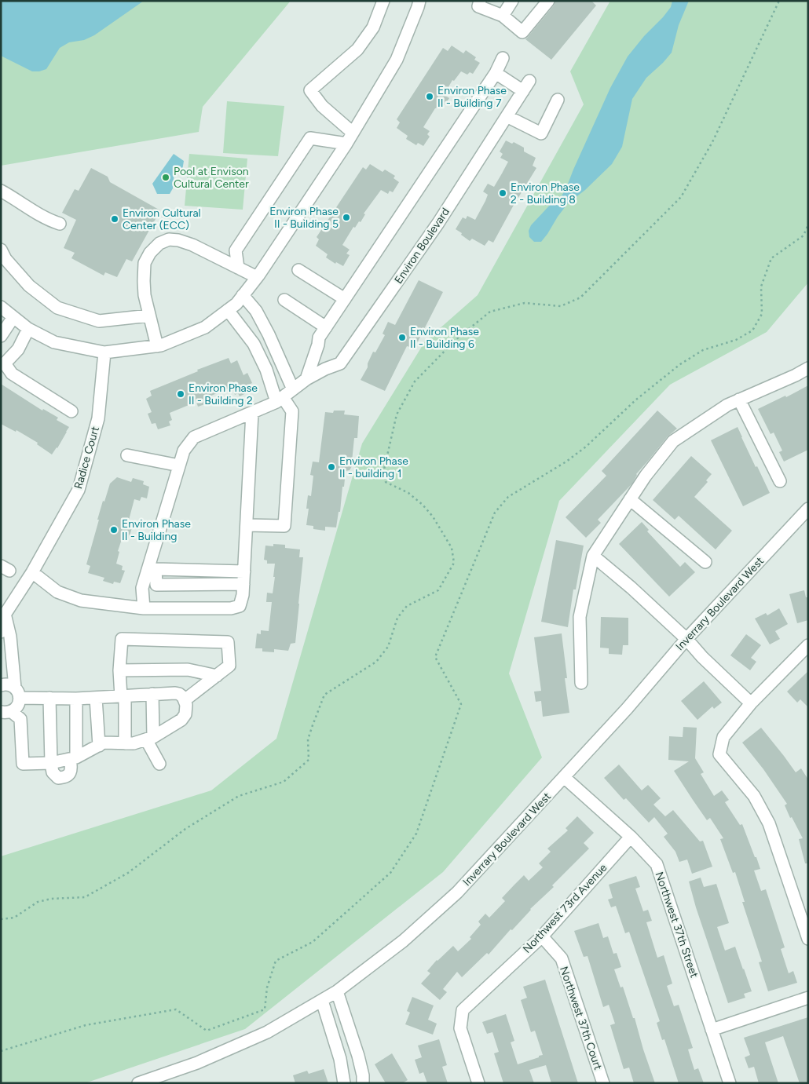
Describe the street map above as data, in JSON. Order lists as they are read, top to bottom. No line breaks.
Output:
{"streets":{"street":["Environ Boulevard","Radice Court","Inverrary Boulevard West","Northwest 73rd Avenue","Northwest 37th Street","Northwest 37th Court"]},"crossings":[["Inverrary Boulevard West","Northwest 37th Street"],["Northwest 73rd Avenue","Northwest 37th Street"],["Northwest 73rd Avenue","Northwest 37th Court"]],"places":["Environ Phase II - Building 7","Pool at Envison Cultural Center","Environ Phase 2 - Building 8","Environ Phase II - Building 5","Environ Cultural Center (ECC)","Environ Phase II - Building 6","Environ Phase II - Building 2","Environ Phase II - building 1","Environ Phase II - Building"]}
